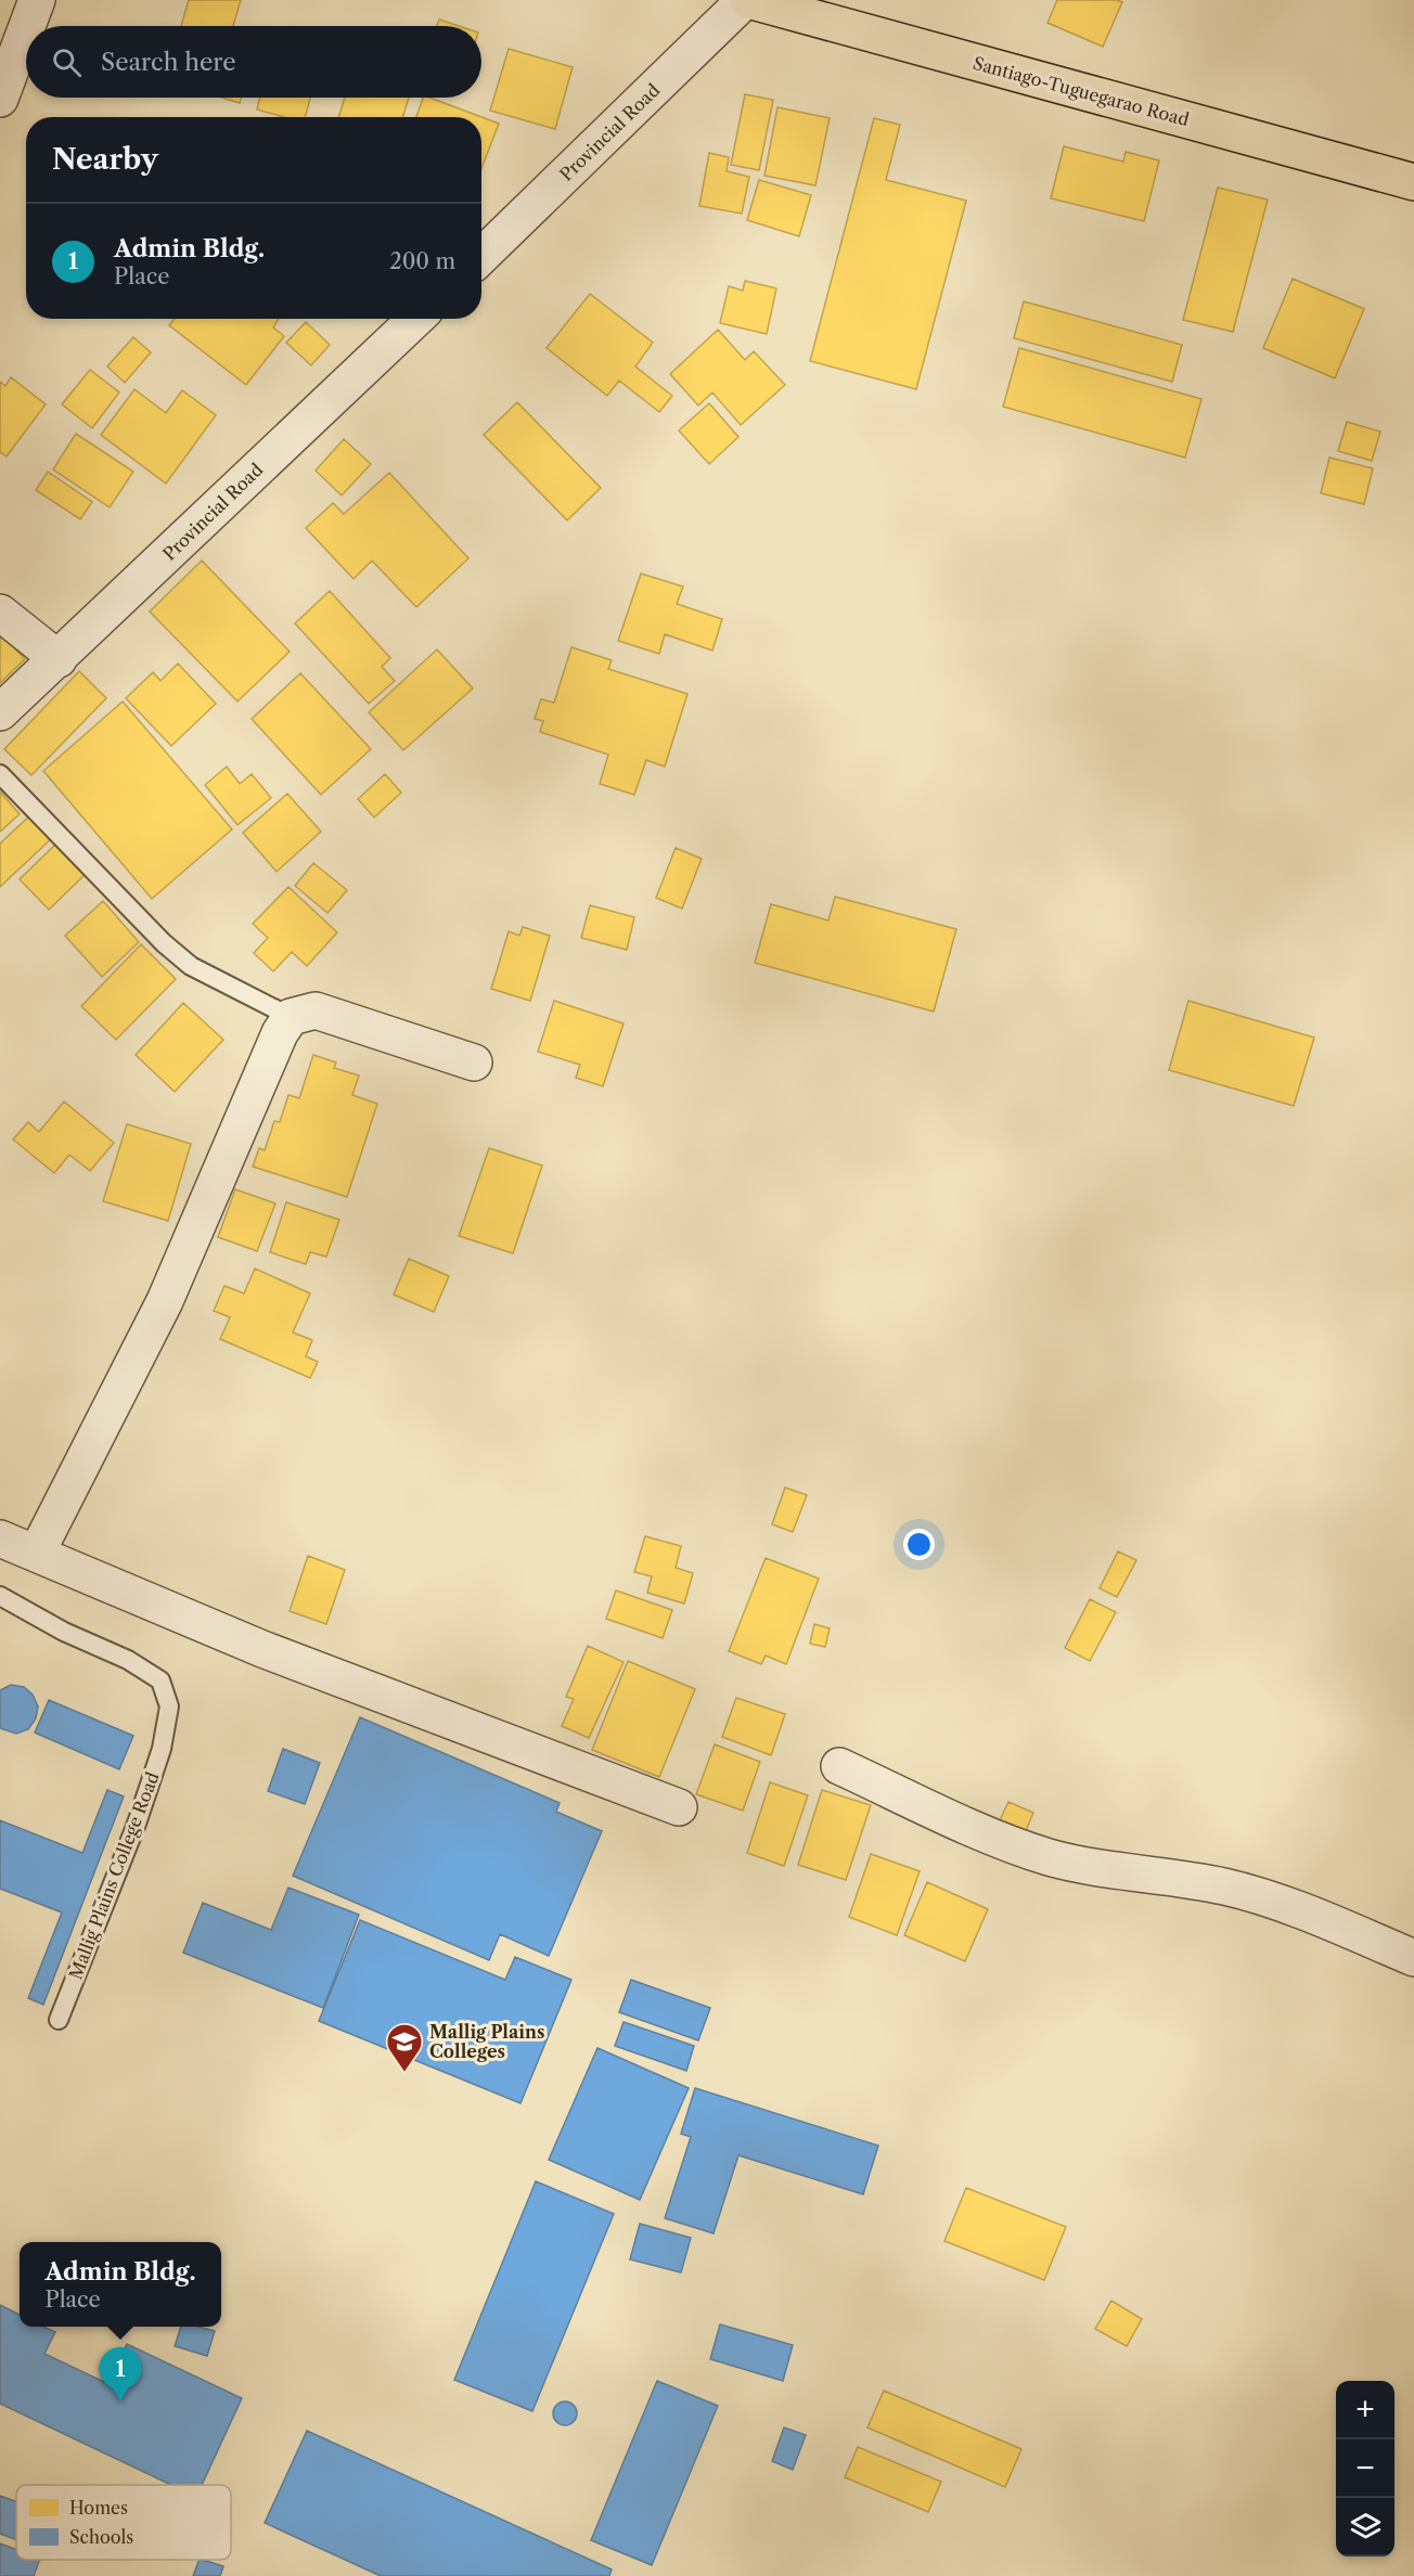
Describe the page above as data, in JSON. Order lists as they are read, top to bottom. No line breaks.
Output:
{"streets":{"highway":["Santiago-Tuguegarao Road"],"street":["Provincial Road"],"lane":["Mallig Plains College Road"]},"crossings":[["Santiago-Tuguegarao Road","Provincial Road"]],"places":{"school or university":["Mallig Plains Colleges"]},"legend":["Homes","Schools"],"page":{"search":"Search here","heading":"Nearby","list":[{"mark":"1","name":"Admin Bldg.","note":"Place","value":"200 m"}],"popup":["Admin Bldg.","Place"],"pins":"1","map_buttons":["+","−"]}}
